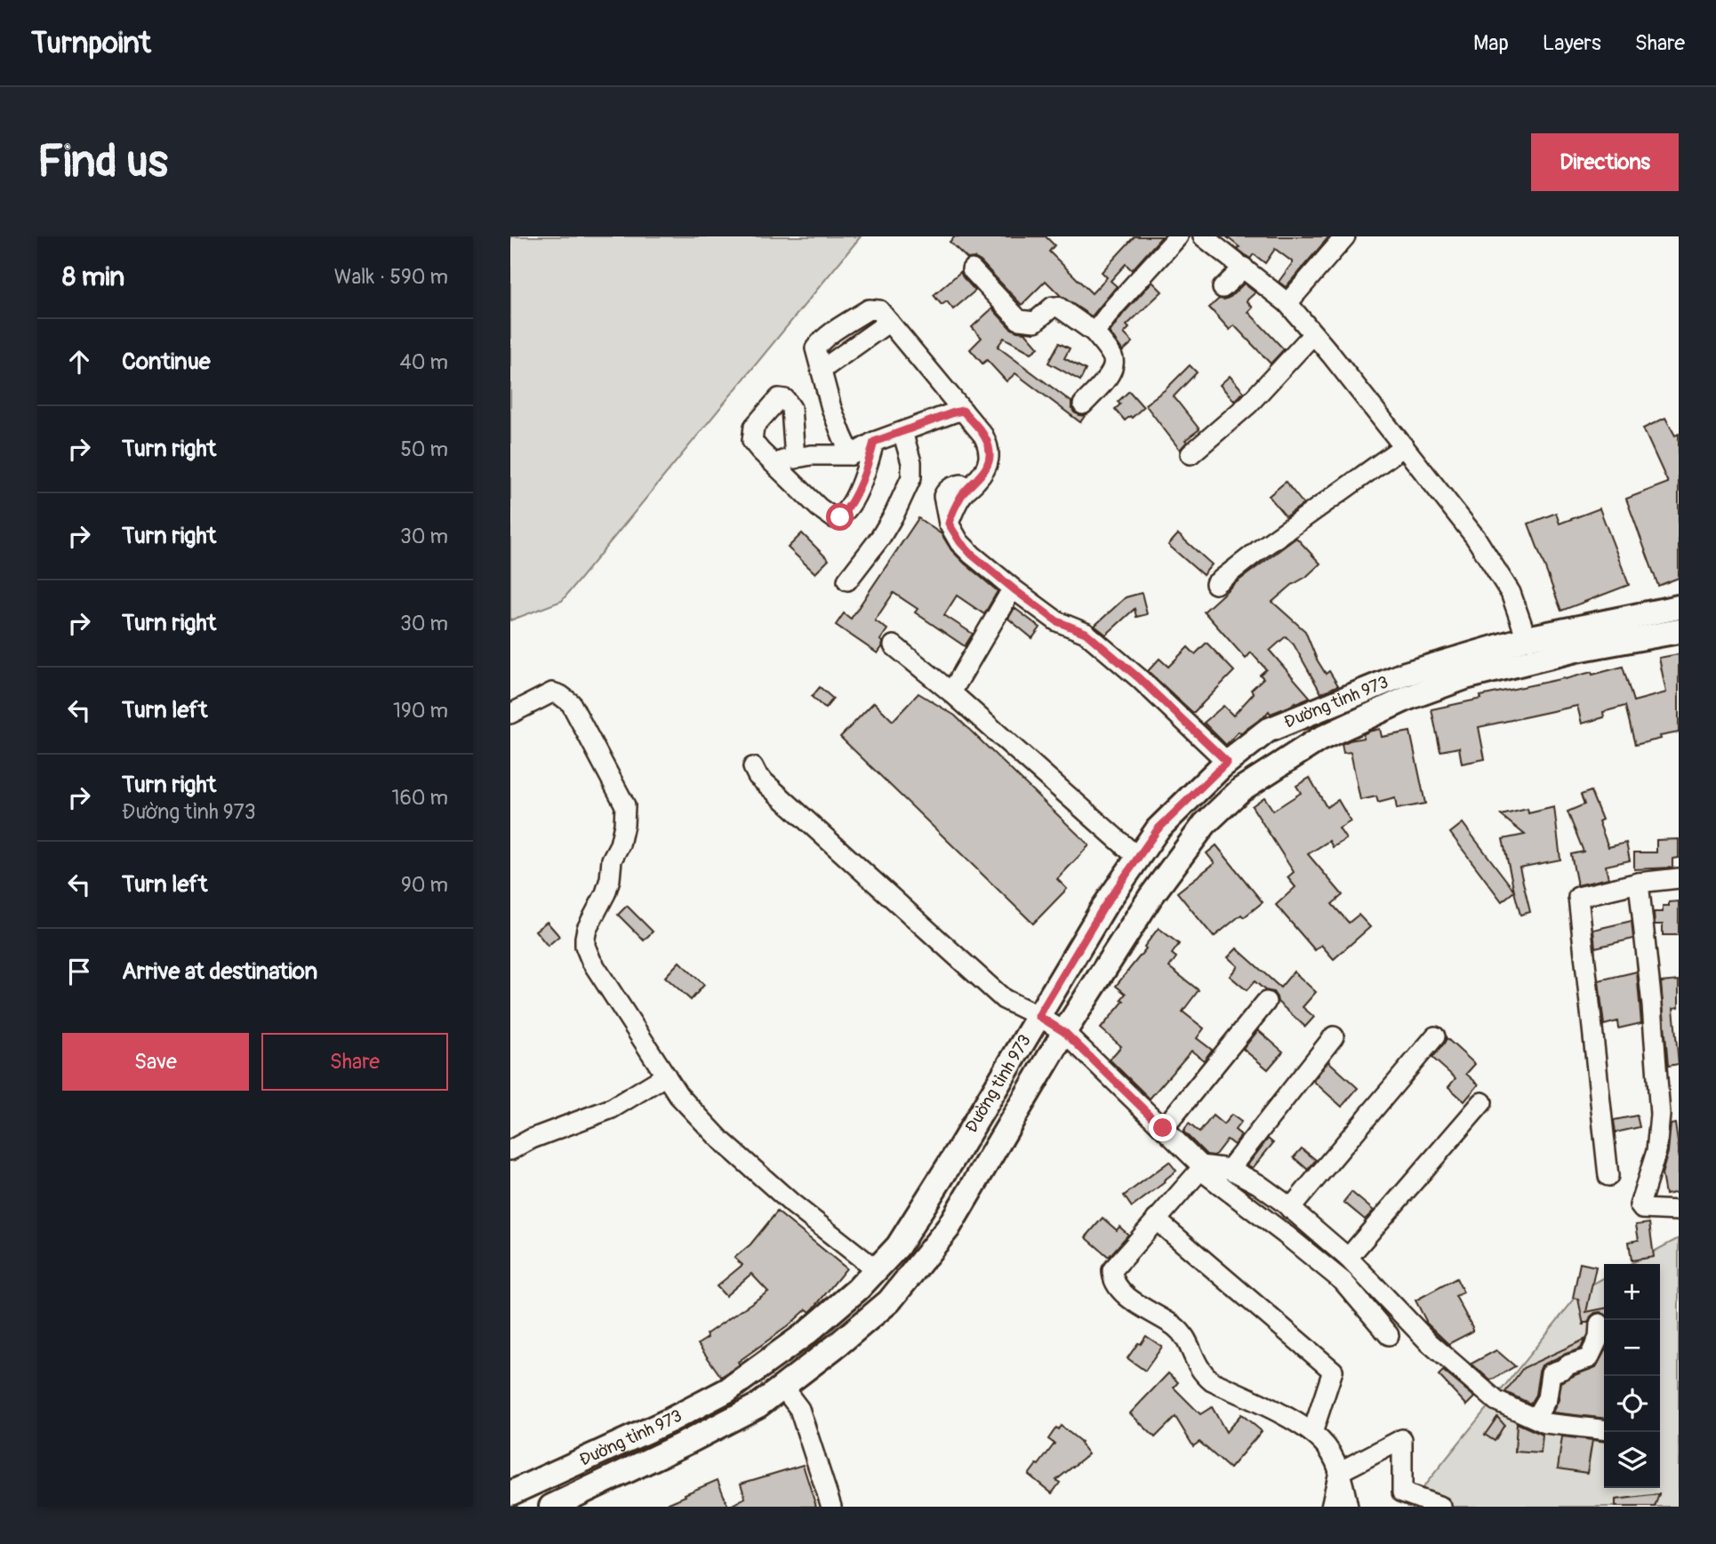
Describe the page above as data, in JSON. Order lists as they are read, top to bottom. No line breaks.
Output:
{"streets":{"main road":["Đường tỉnh 973"]},"page":{"header":"Turnpoint","nav":["Map","Layers","Share"],"buttons":["Directions",["Save","Share"]],"title":"Find us","heading":["8 min","Walk · 590 m"],"list":[["Continue","40 m"],["Turn right","50 m"],["Turn right","30 m"],["Turn right","30 m"],["Turn left","190 m"],["Turn right","Đường tỉnh 973","160 m"],["Turn left","90 m"],"Arrive at destination"],"map_buttons":["+","−"]}}
